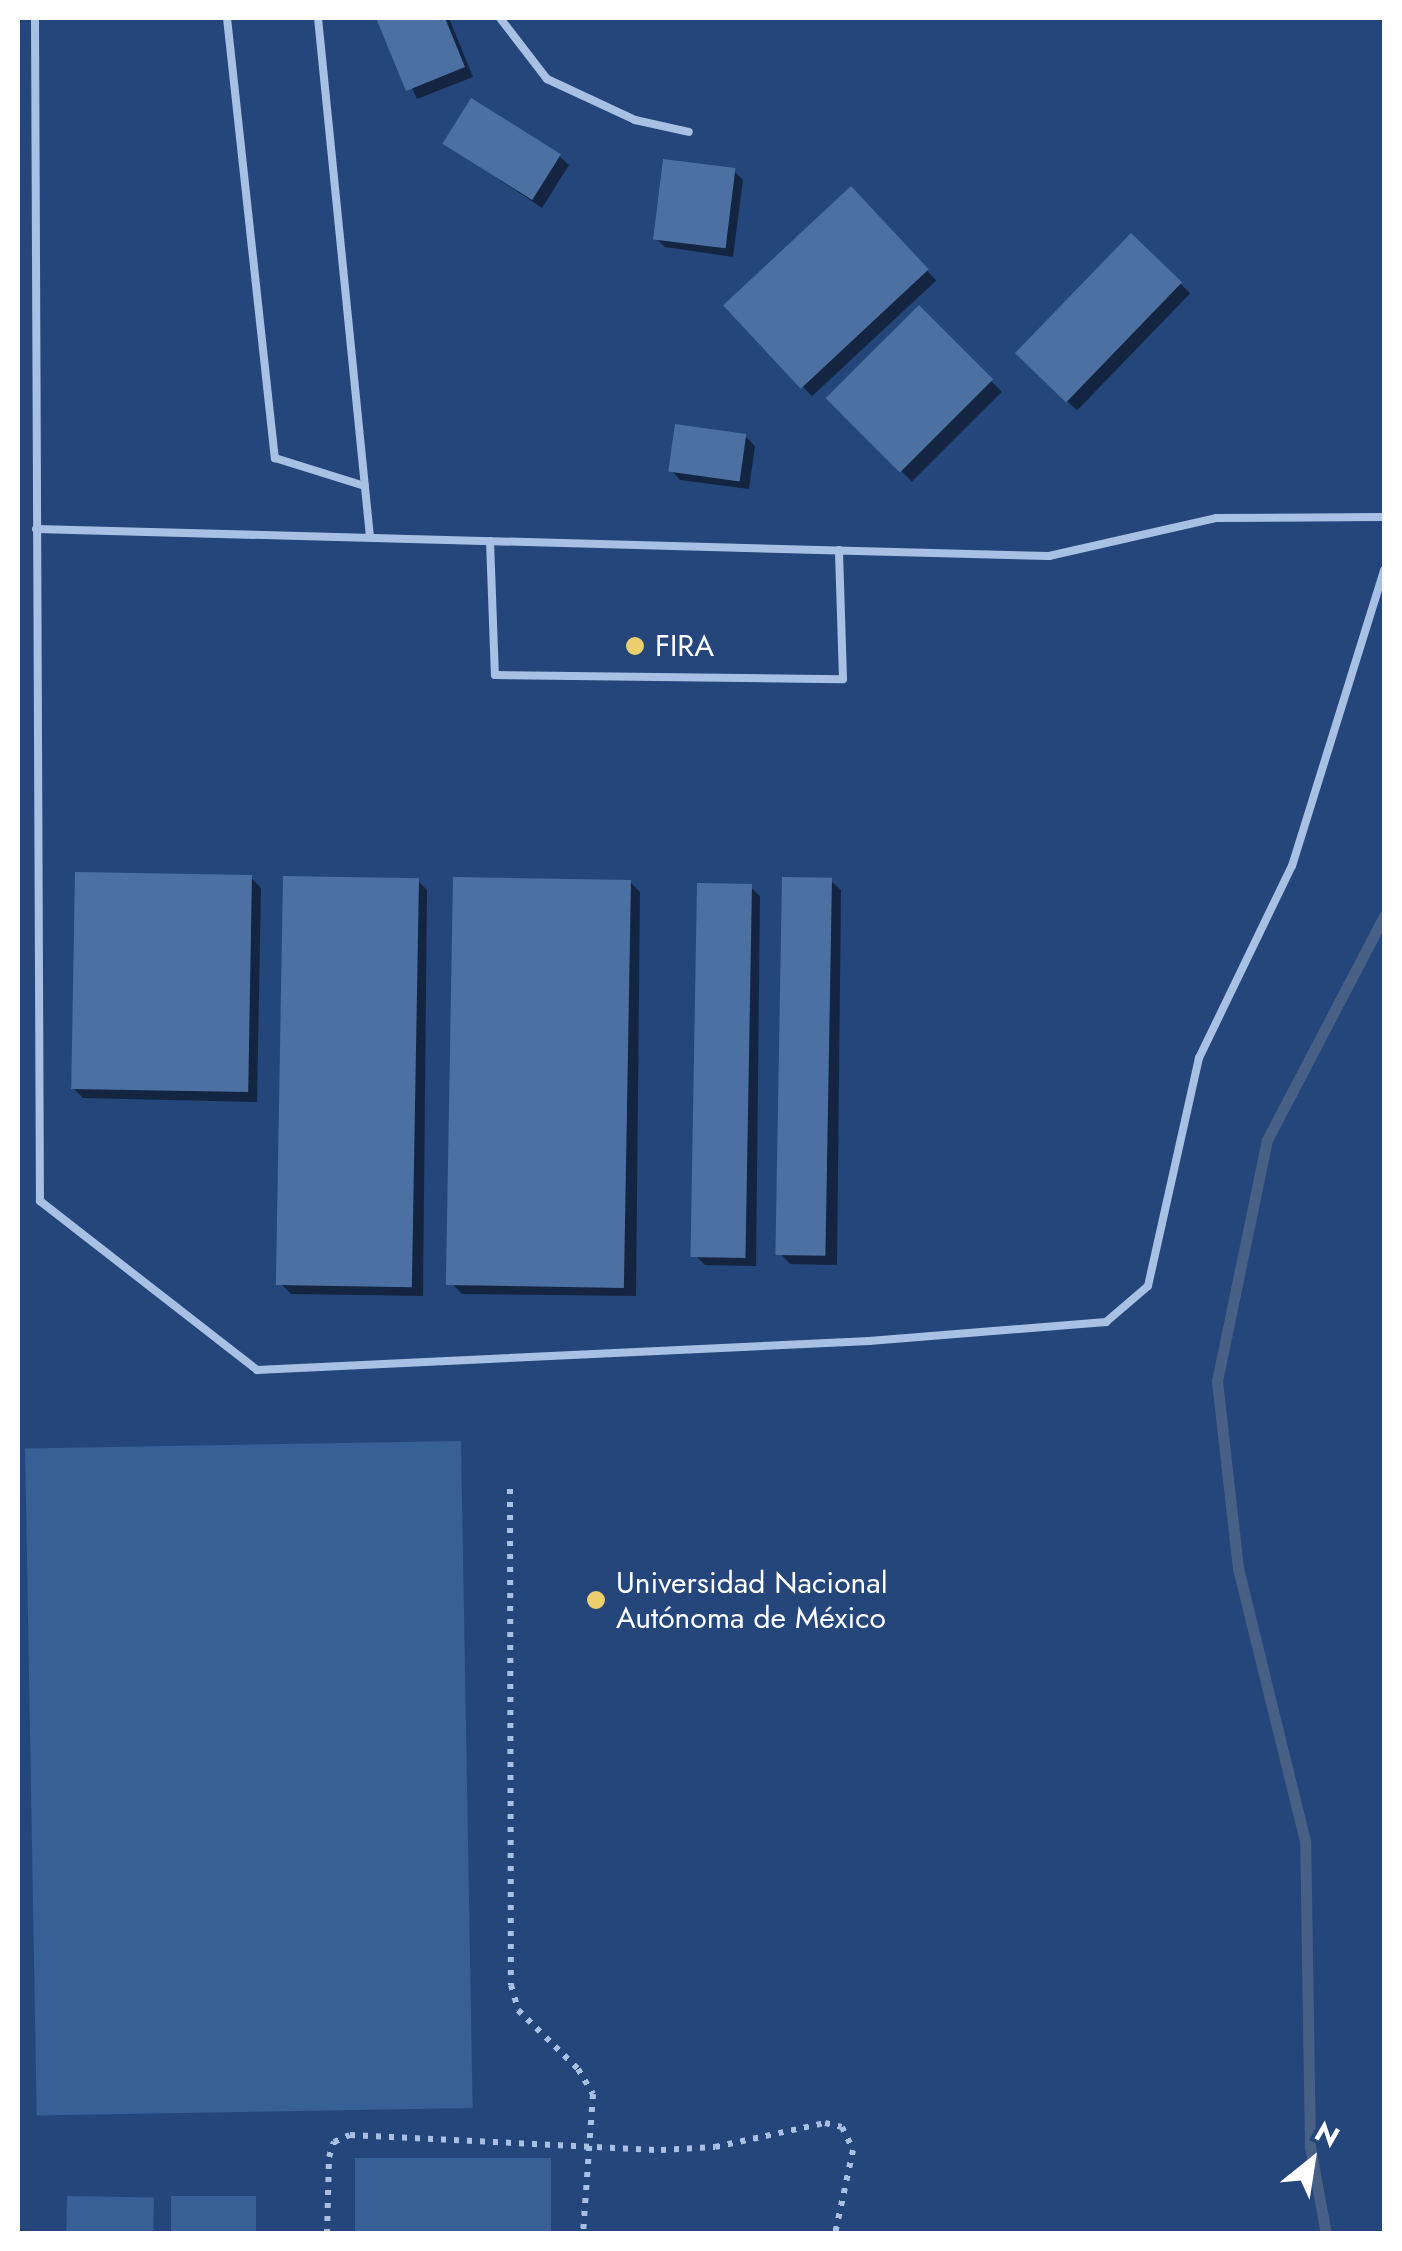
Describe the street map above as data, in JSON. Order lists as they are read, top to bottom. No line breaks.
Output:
{"places":["FIRA","Universidad Nacional Autónoma de México"],"north":"top right"}
